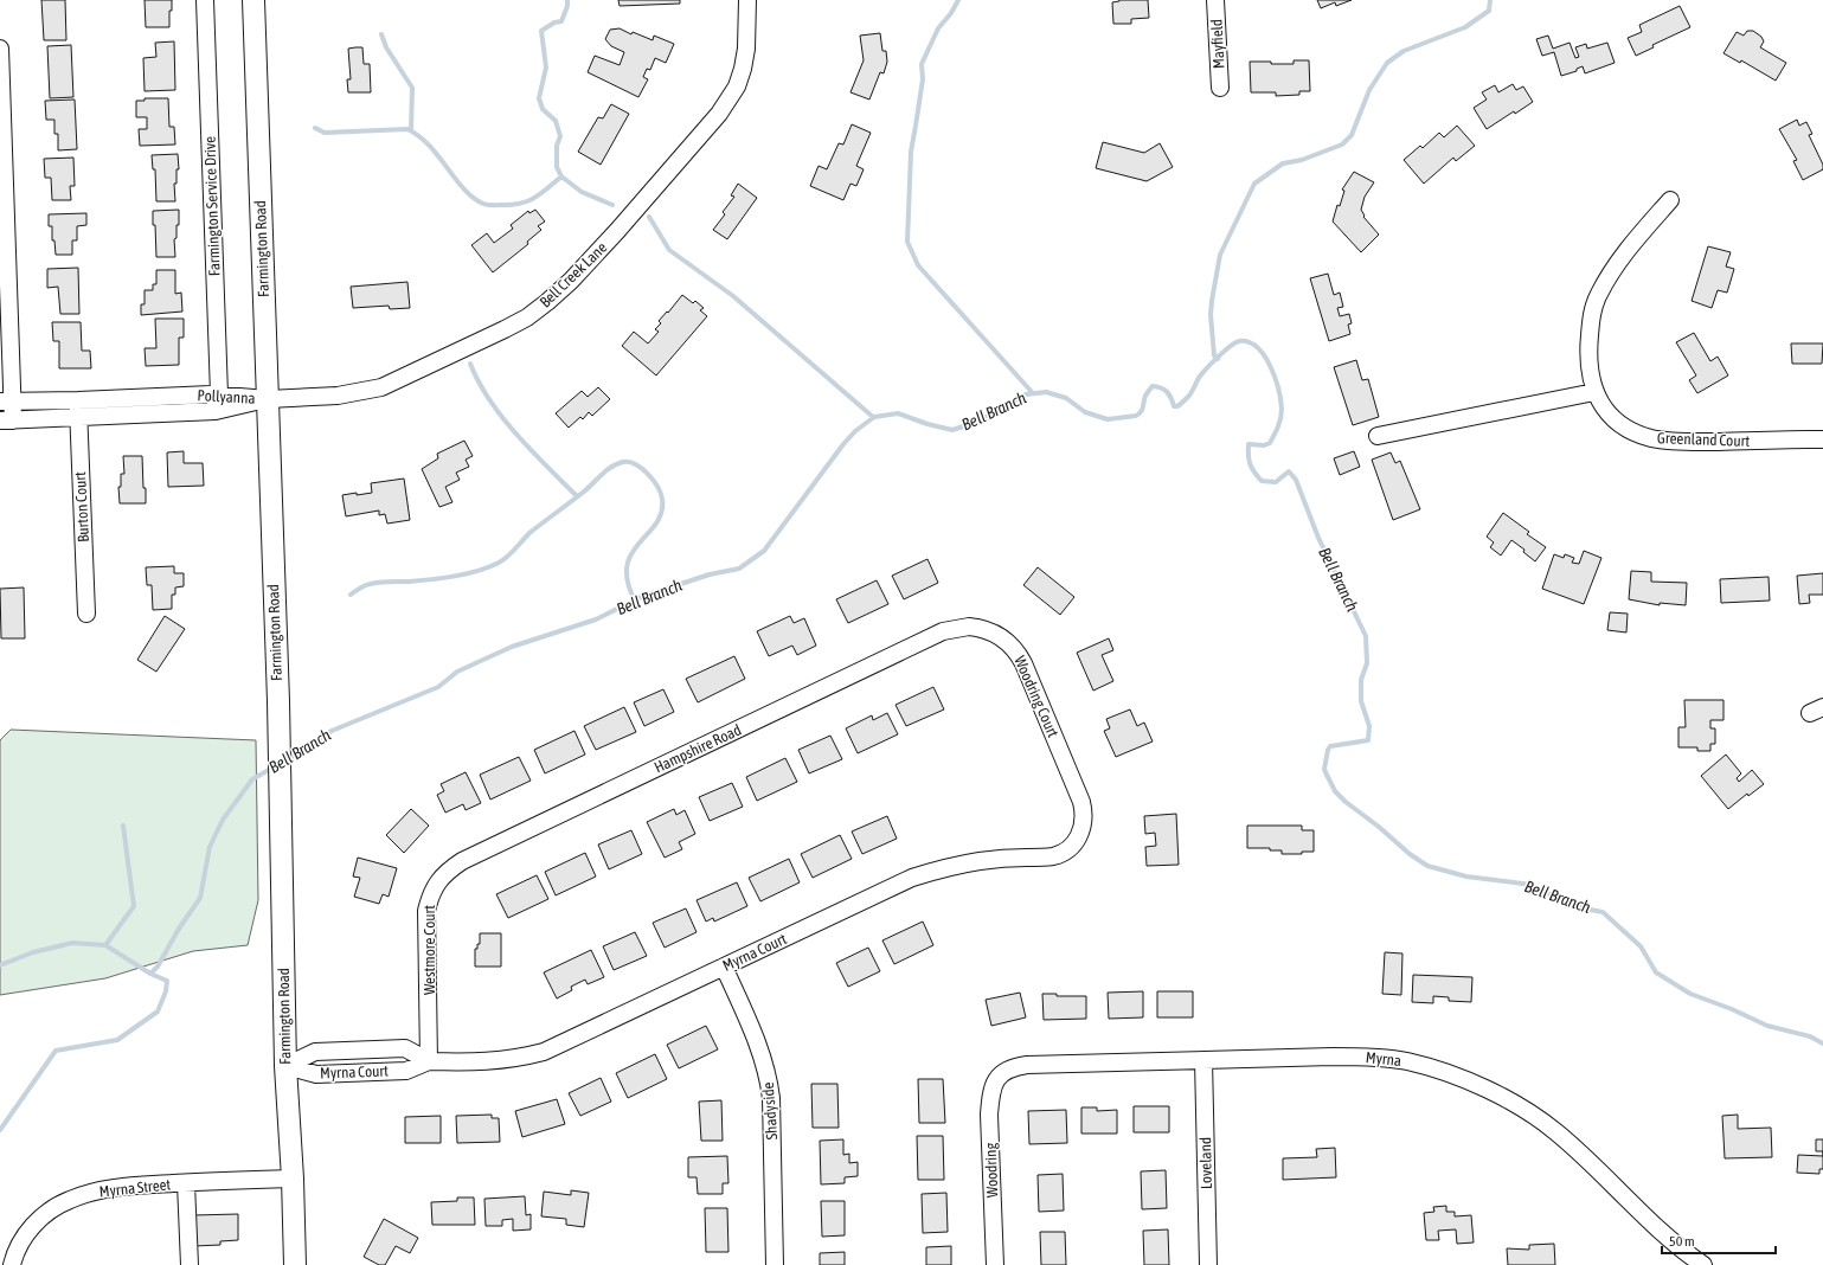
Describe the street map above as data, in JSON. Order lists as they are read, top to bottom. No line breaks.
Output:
{"streets":{"main road":["Farmington Road"],"street":["Mayfield","Farmington Service Drive","Bell Creek Lane","Pollyanna","Greenland Court","Burton Court","Woodring Court","Hampshire Road","Westmore Court","Myrna Court","Myrna","Shadyside","Loveland","Woodring","Myrna Street"]},"crossings":[["Farmington Service Drive","Pollyanna"],["Farmington Road","Bell Creek Lane"],["Farmington Road","Pollyanna"],["Farmington Road","Myrna Court"],["Farmington Road","Myrna Street"],["Bell Creek Lane","Pollyanna"],["Pollyanna","Burton Court"],["Woodring Court","Hampshire Road"],["Woodring Court","Myrna Court"],["Hampshire Road","Westmore Court"],["Westmore Court","Myrna Court"],["Myrna Court","Shadyside"],["Myrna","Loveland"],["Myrna","Woodring"]],"water":["Bell Branch"],"scale_bar":"50 m"}
